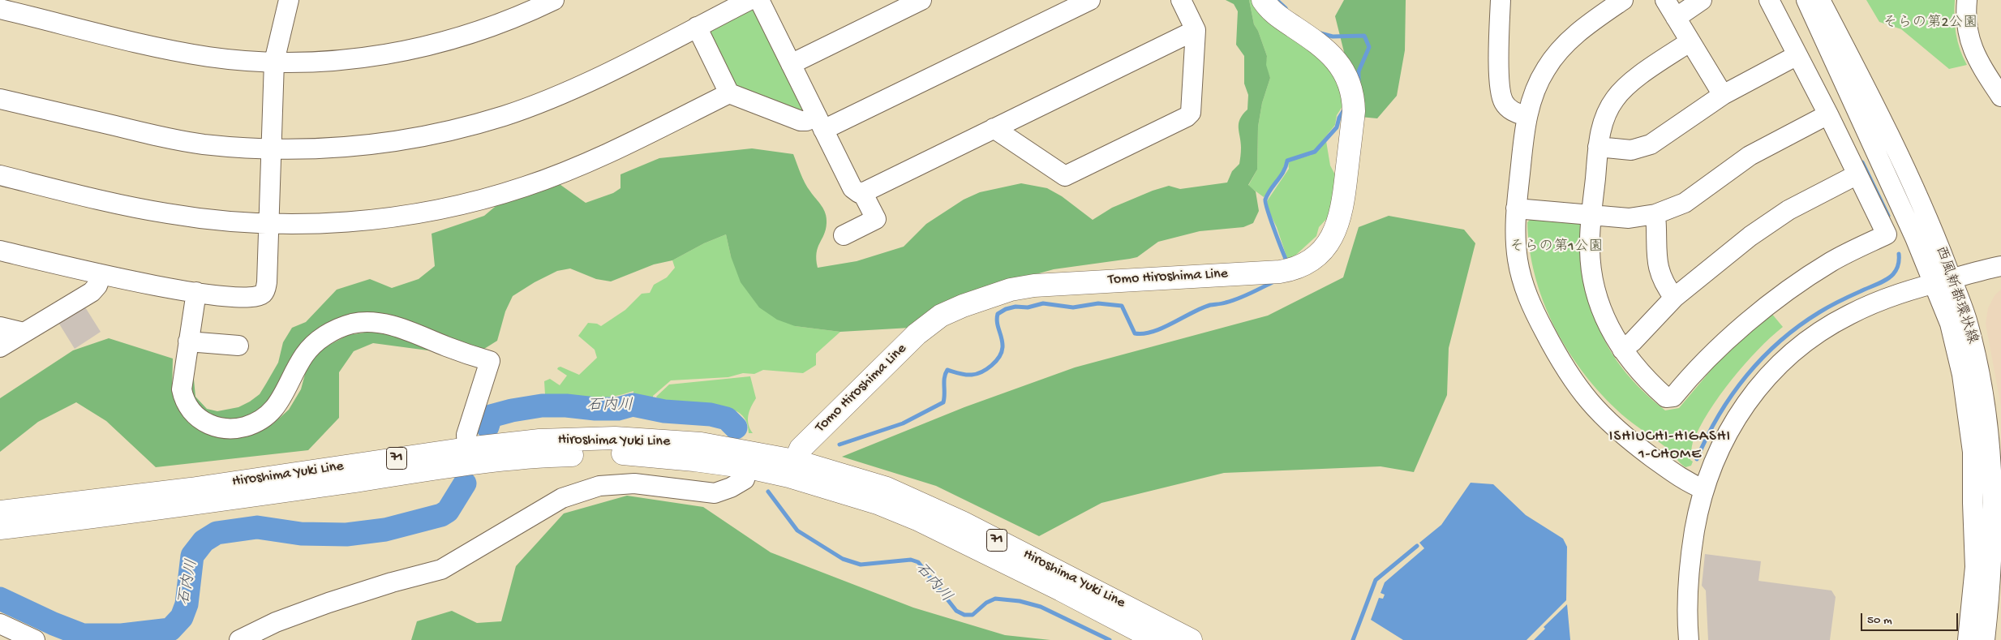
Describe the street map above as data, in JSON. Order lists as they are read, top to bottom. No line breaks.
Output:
{"streets":{"main road":["Tomo Hiroshima Line","Hiroshima Yuki Line","71"],"street":["西風新都環状線"]},"crossings":[["Tomo Hiroshima Line","Hiroshima Yuki Line"]],"districts":["ISHIUCHI-HIGASHI 1-CHOME"],"water":["石内川"],"parks":["そらの第2公園","そらの第1公園"],"scale_bar":"50 m"}
